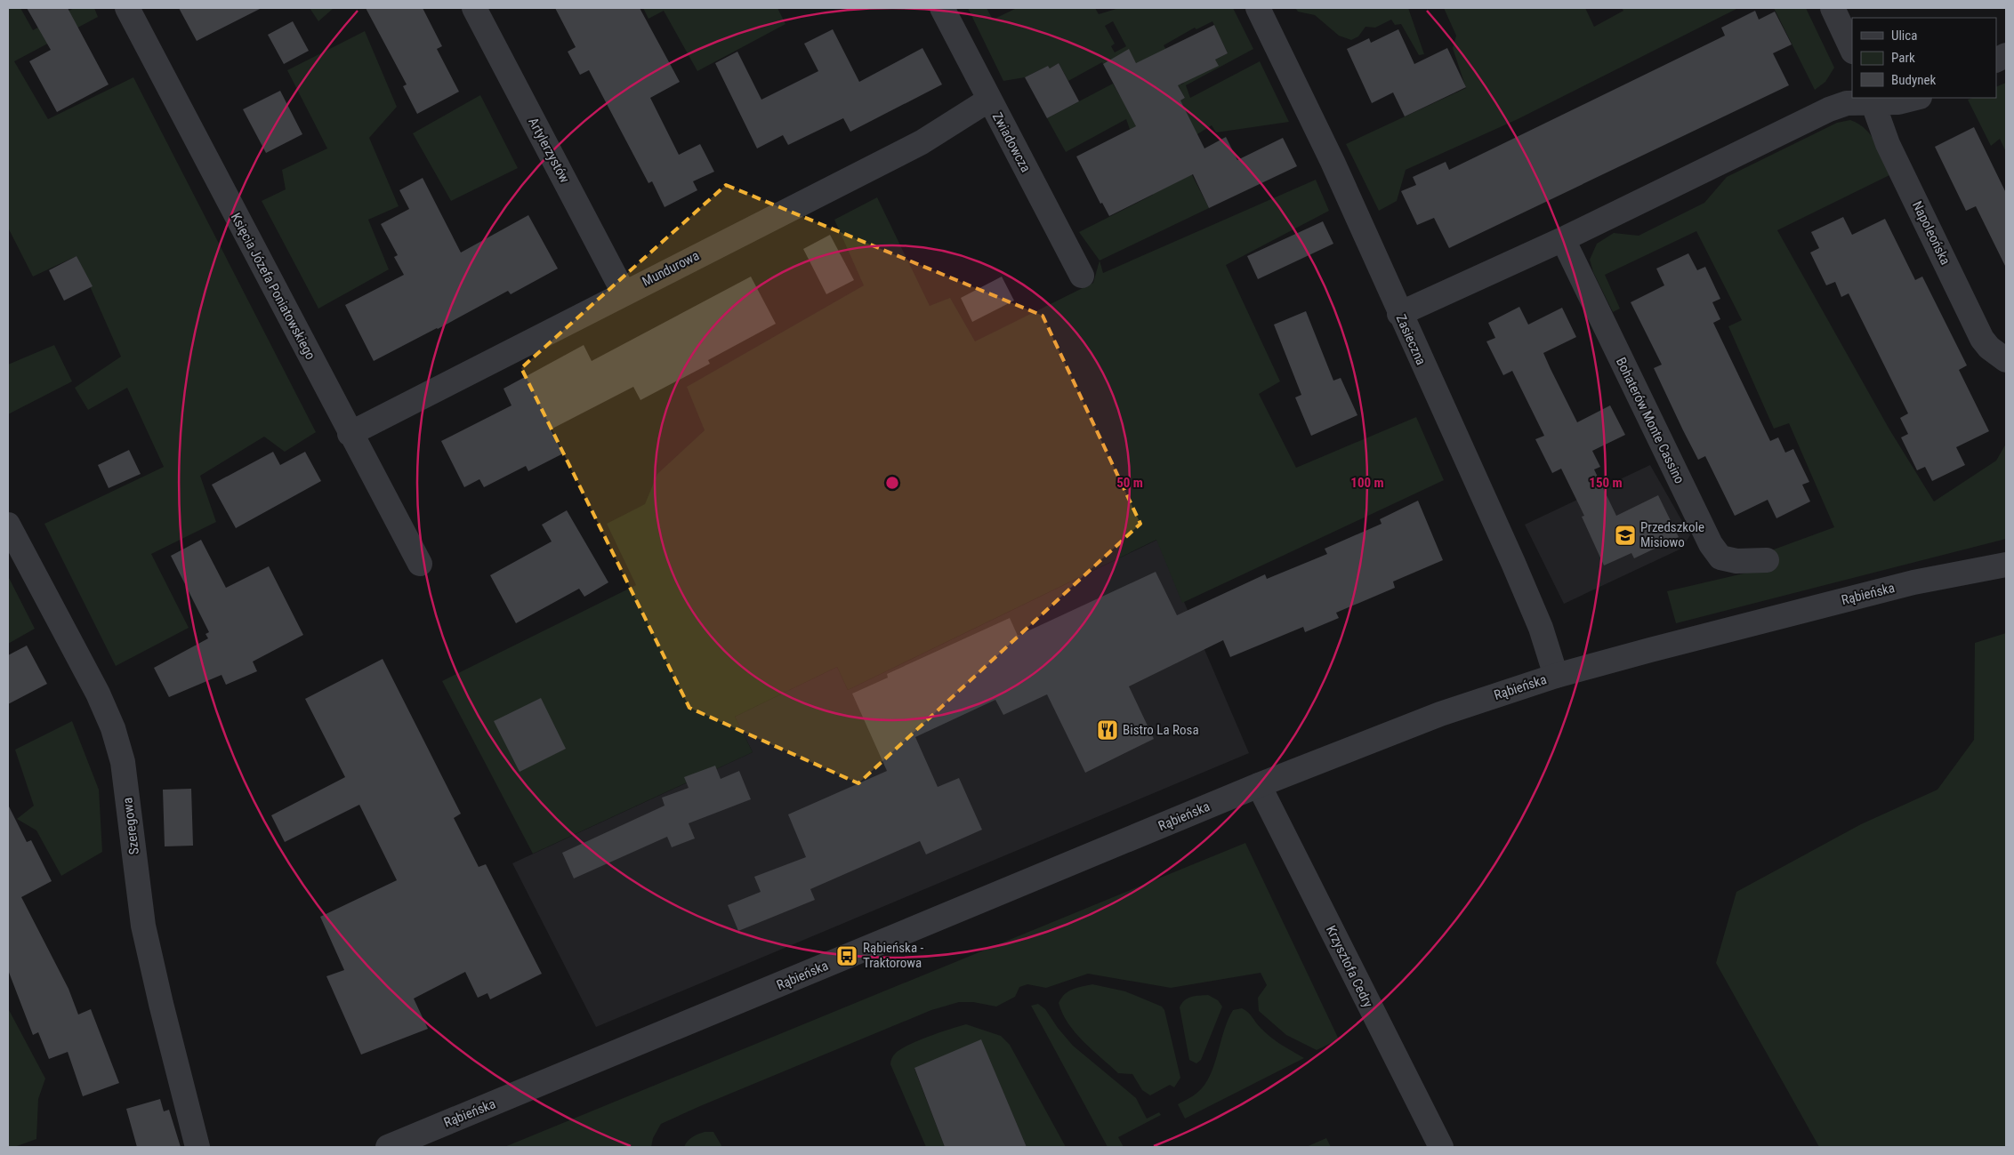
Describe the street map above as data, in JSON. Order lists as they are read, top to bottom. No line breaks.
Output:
{"streets":{"street":["Zwiadowcza","Artylerzystów","Napoleońska","Mundurowa","Księcia Józefa Poniatowskiego","Zasieczna","Bohaterów Monte Cassino","Rąbieńska","Szeregowa","Krzysztofa Cedry"]},"crossings":[["Zwiadowcza","Mundurowa"],["Artylerzystów","Mundurowa"],["Mundurowa","Księcia Józefa Poniatowskiego"],["Zasieczna","Rąbieńska"],["Rąbieńska","Krzysztofa Cedry"]],"places":{"school or university":["Przedszkole Misiowo"],"restaurant":["Bistro La Rosa"],"bus stop":["Rąbieńska - Traktorowa"]},"legend":["Ulica","Park","Budynek"],"rings":["50 m","100 m","150 m"]}
